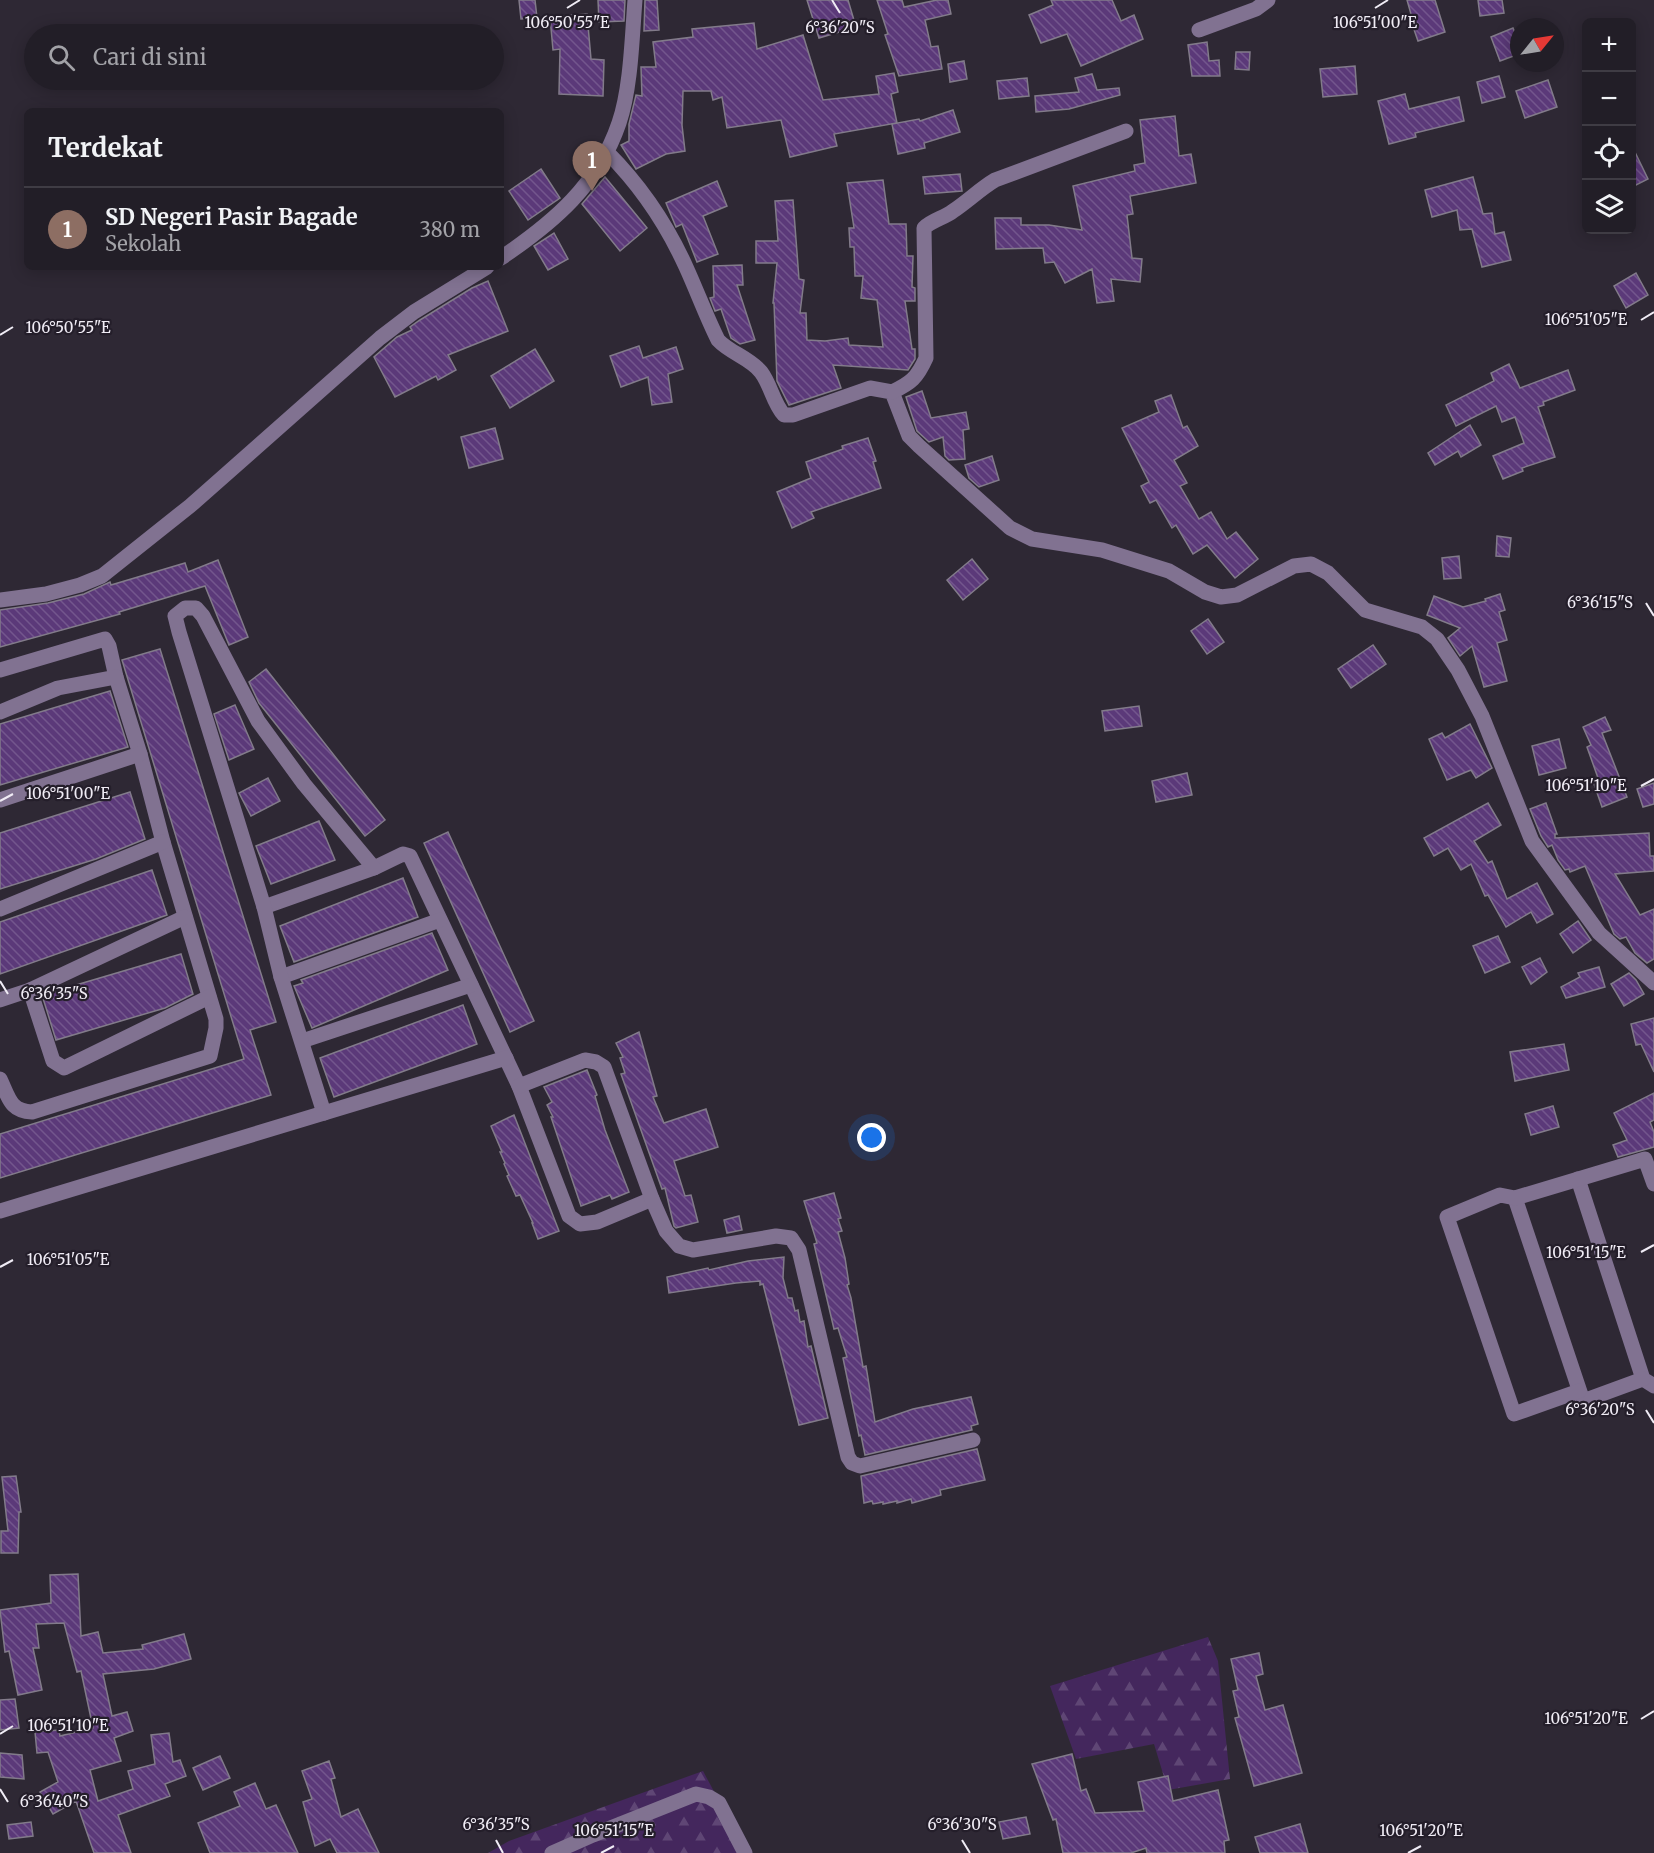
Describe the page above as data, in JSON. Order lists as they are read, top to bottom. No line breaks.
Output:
{"north":"top right","page":{"map_buttons":["+","−"],"search":"Cari di sini","heading":"Terdekat","pins":"1","list":[{"mark":"1","name":"SD Negeri Pasir Bagade","note":"Sekolah","value":"380 m"}]},"coordinates":["106°51'00\"E","106°50'55\"E","6°36'20\"S","106°51'05\"E","6°36'15\"S","106°51'10\"E","6°36'35\"S","106°51'15\"E","106°51'20\"E","6°36'40\"S","6°36'30\"S"]}
